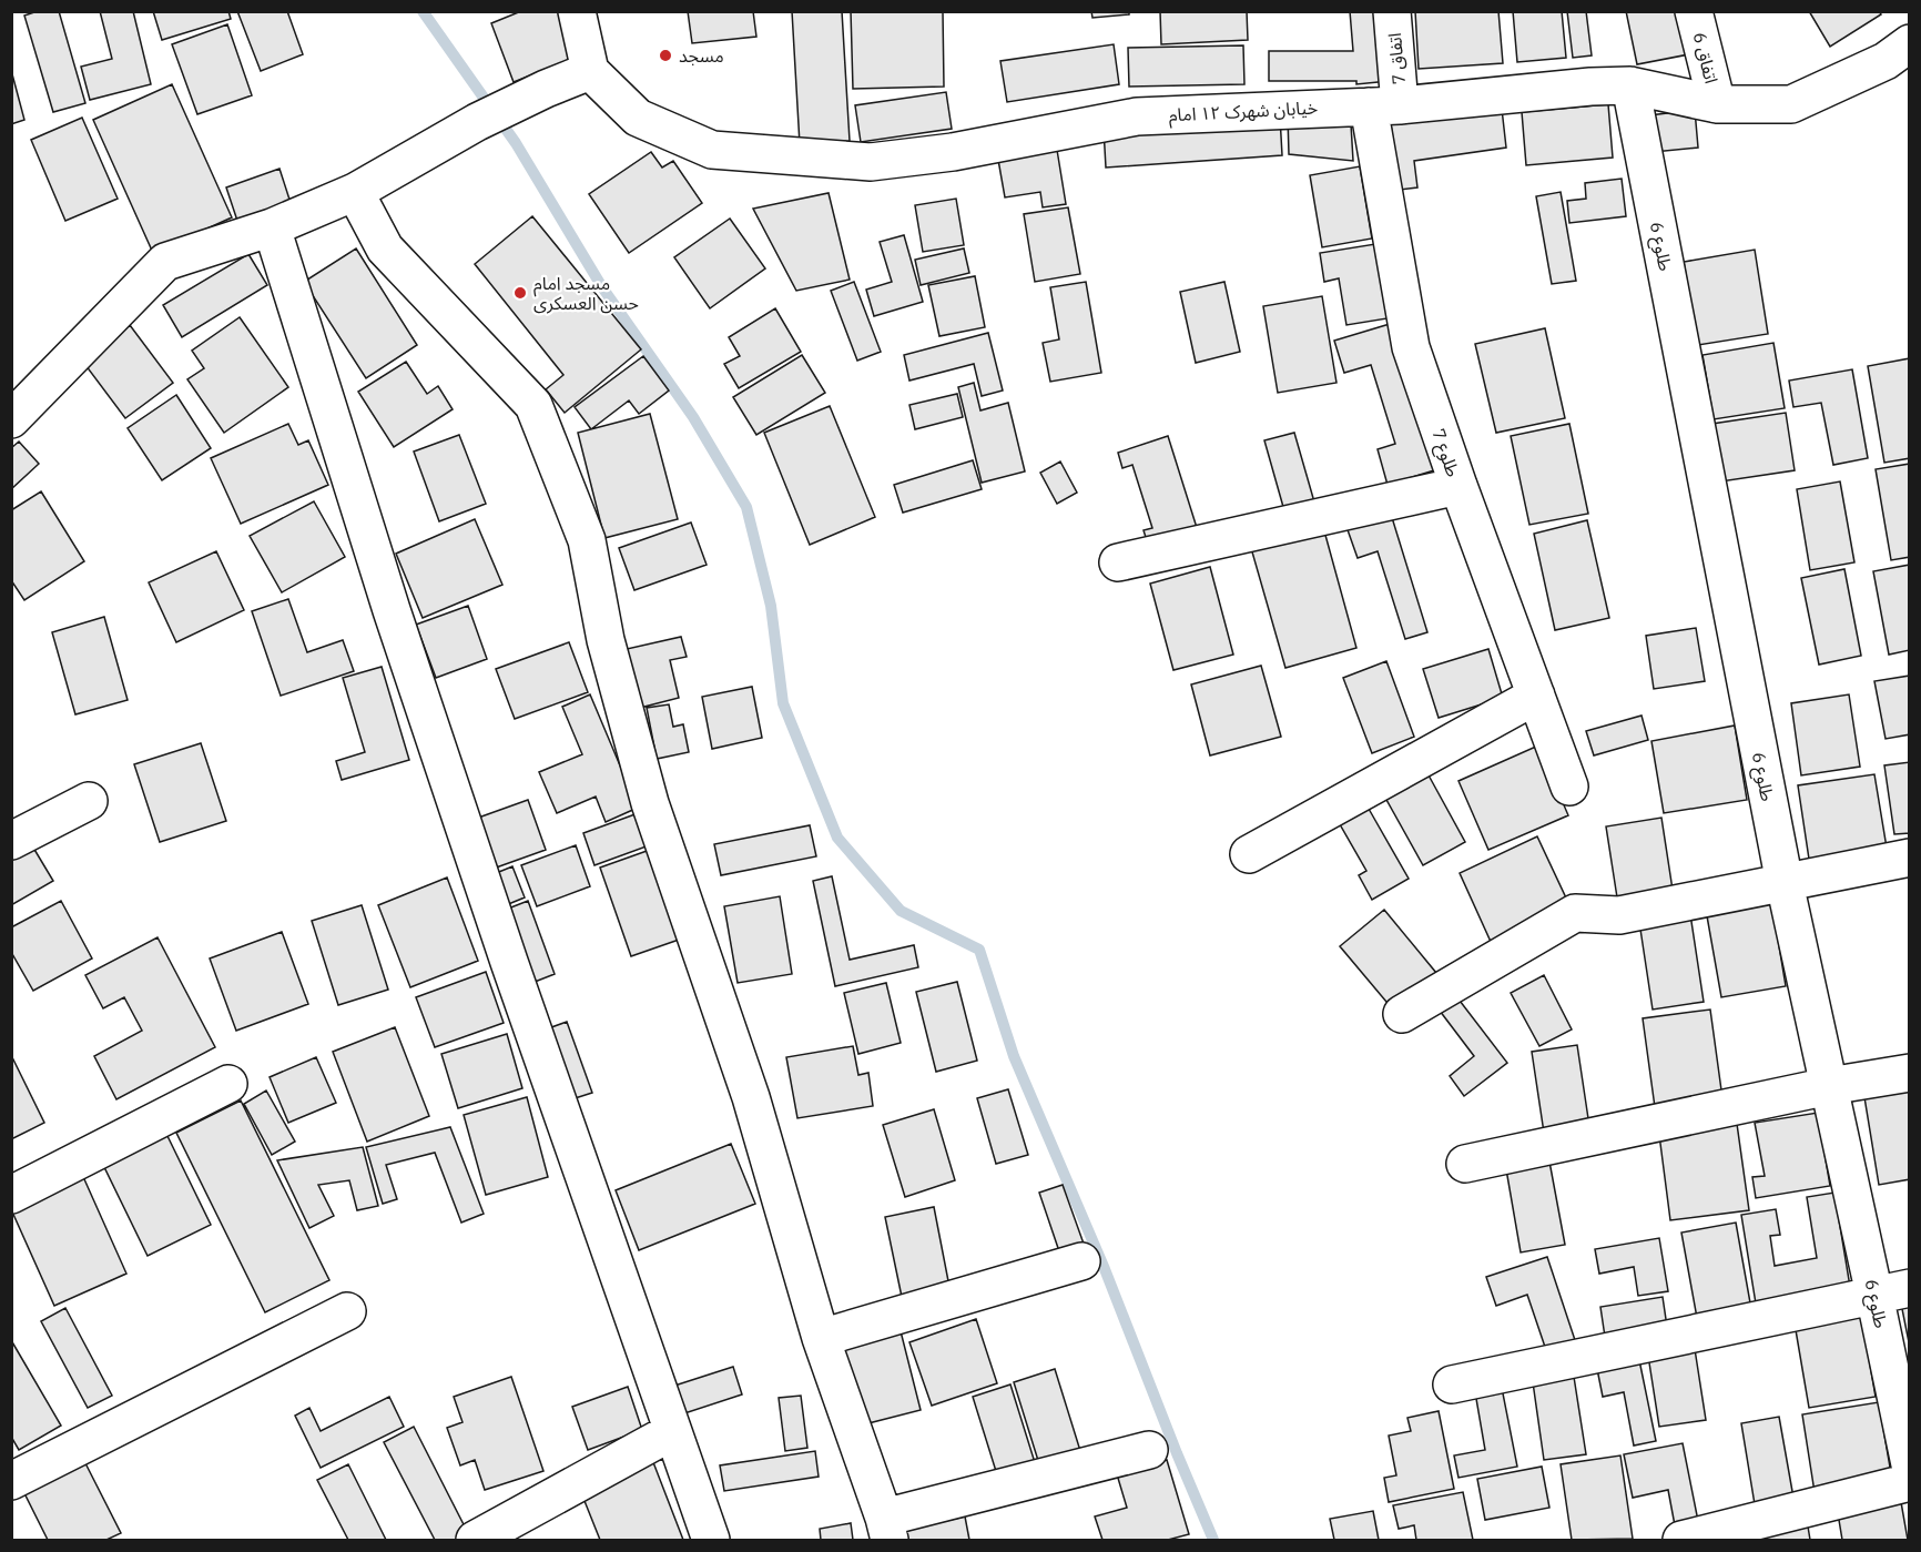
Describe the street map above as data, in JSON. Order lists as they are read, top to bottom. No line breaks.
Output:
{"streets":{"street":["اتفاق 6","اتفاق 7","خیابان شهرک ۱۲ امام","طلوع 6","طلوع 7"]},"crossings":[["اتفاق 6","خیابان شهرک ۱۲ امام"],["اتفاق 7","خیابان شهرک ۱۲ امام"],["اتفاق 7","طلوع 7"],["خیابان شهرک ۱۲ امام","طلوع 6"],["خیابان شهرک ۱۲ امام","طلوع 7"]],"places":["مسجد","مسجد امام حسن العسکری"]}
